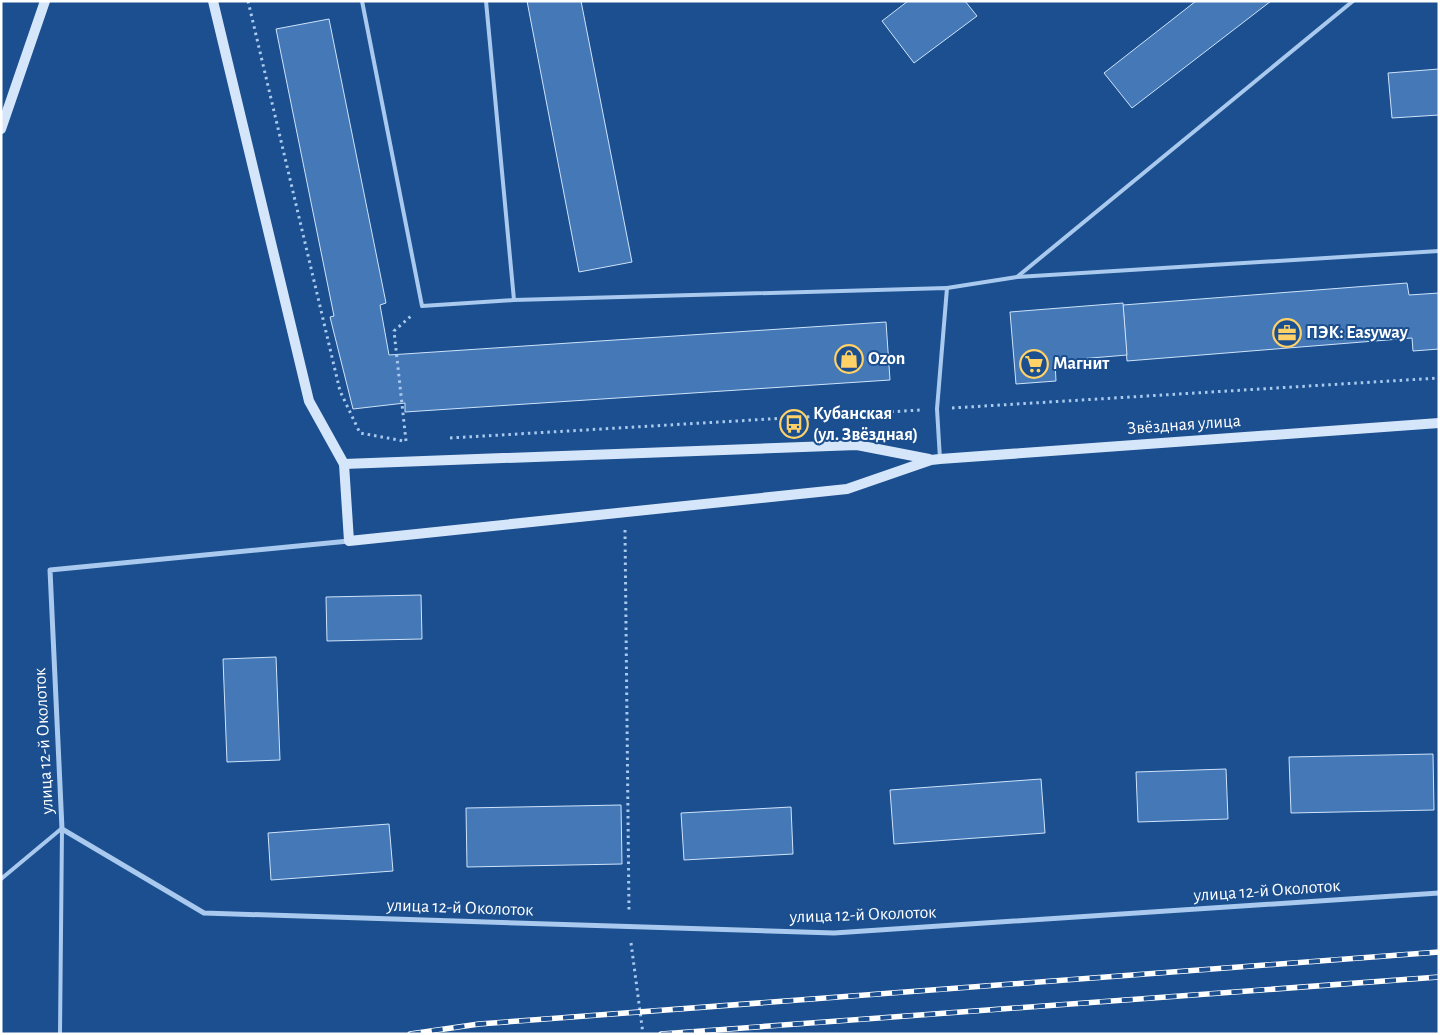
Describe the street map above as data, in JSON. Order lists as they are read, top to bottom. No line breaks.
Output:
{"streets":{"main road":["Звёздная улица"],"street":["улица 12-й Околоток"]},"places":{"office":["ПЭК: Easyway"],"shop":["Ozon"],"supermarket":["Магнит"],"bus stop":["Кубанская (ул. Звёздная)"]}}
